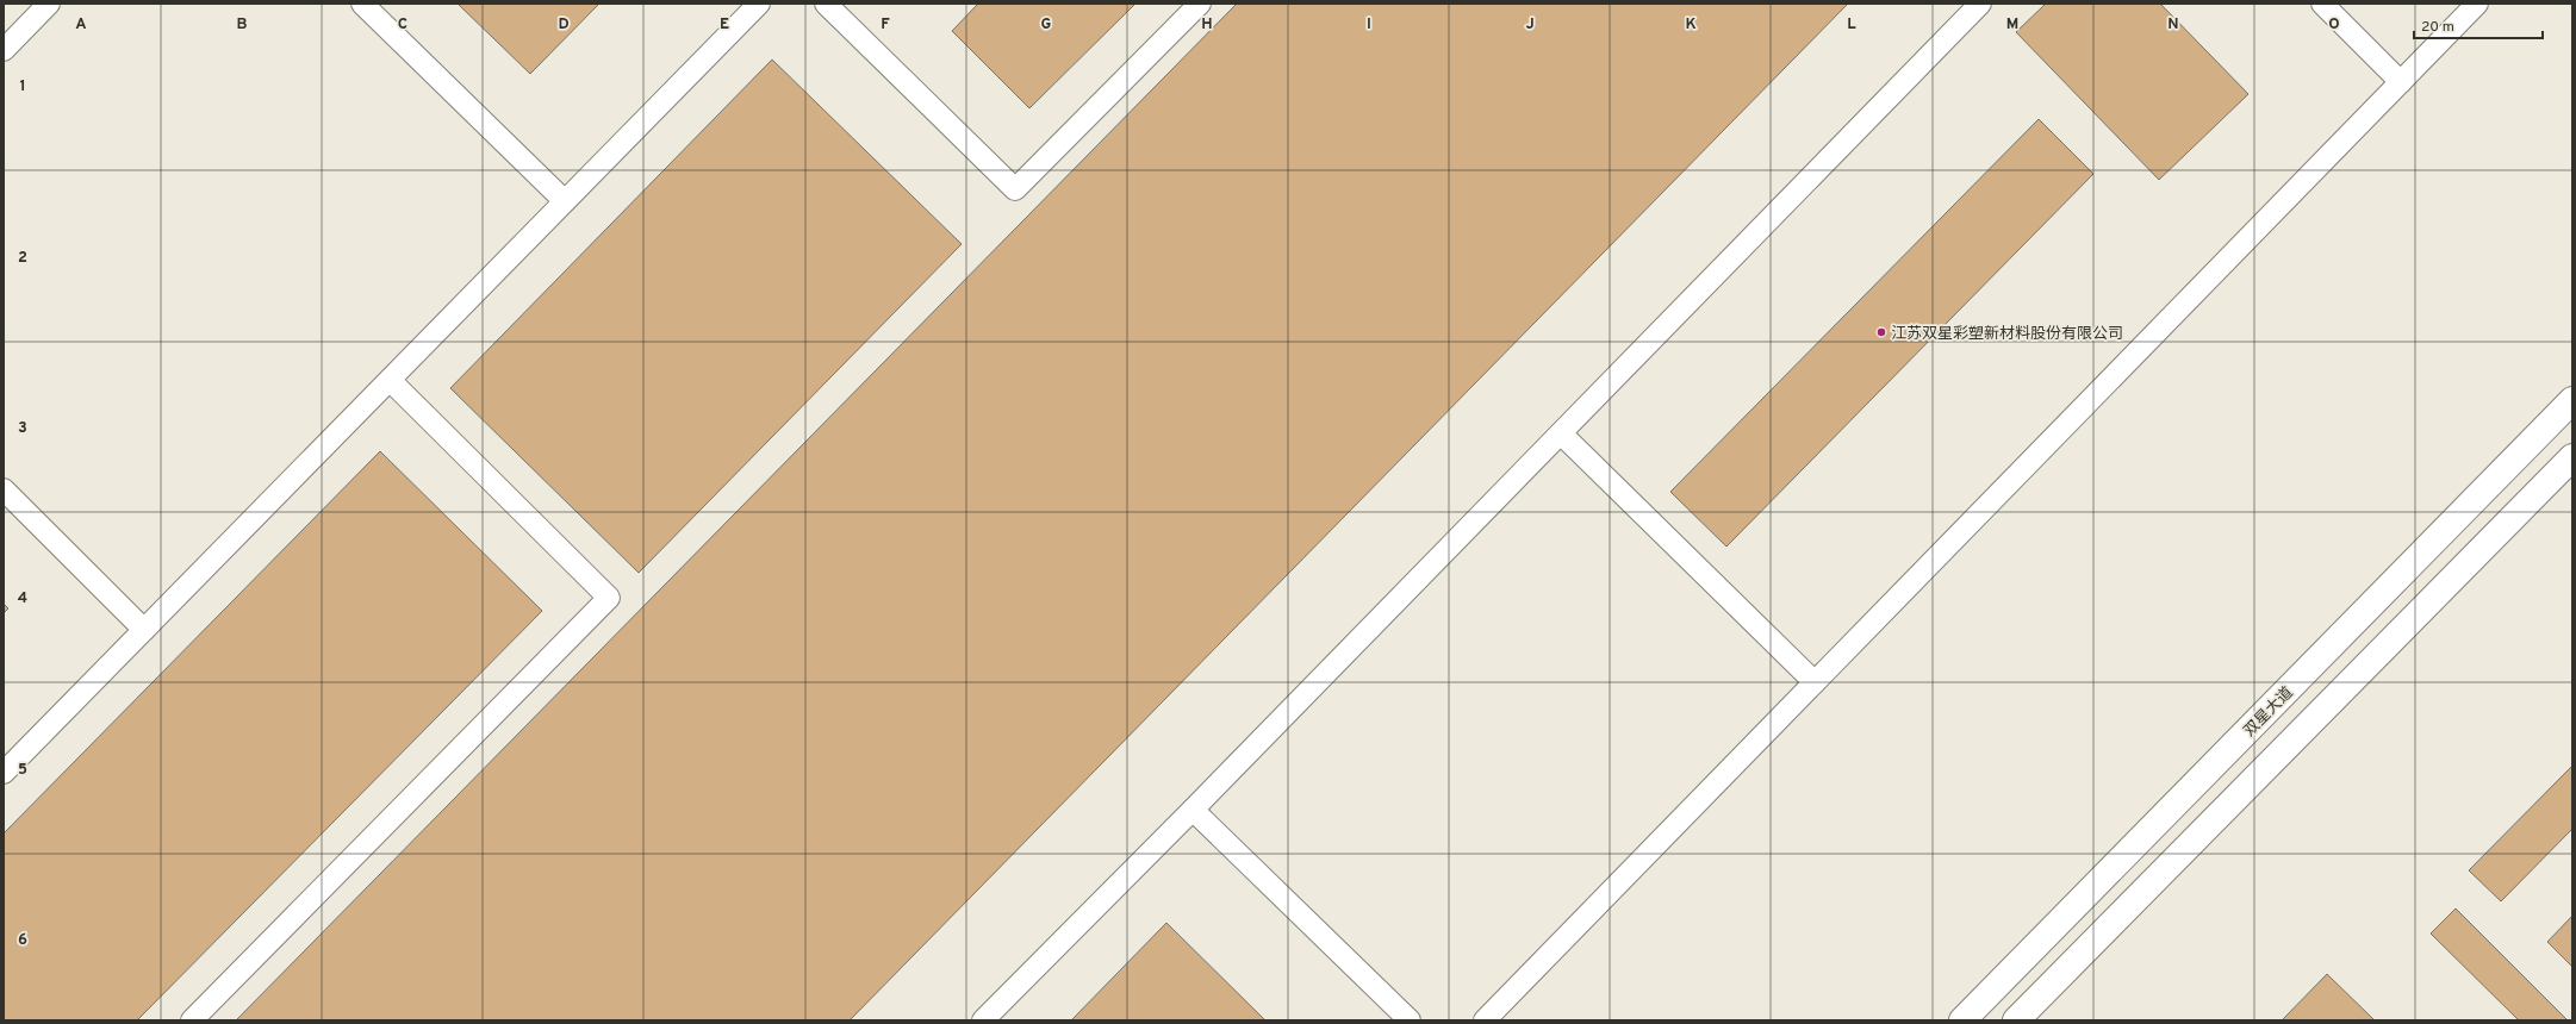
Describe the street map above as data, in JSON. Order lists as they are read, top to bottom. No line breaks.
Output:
{"streets":{"street":["双星大道"]},"places":["江苏双星彩塑新材料股份有限公司"],"scale_bar":"20 m","grid":{"columns":["A","B","C","D","E","F","G","H","I","J","K","L","M","N","O"],"rows":["1","2","3","4","5","6"]}}
